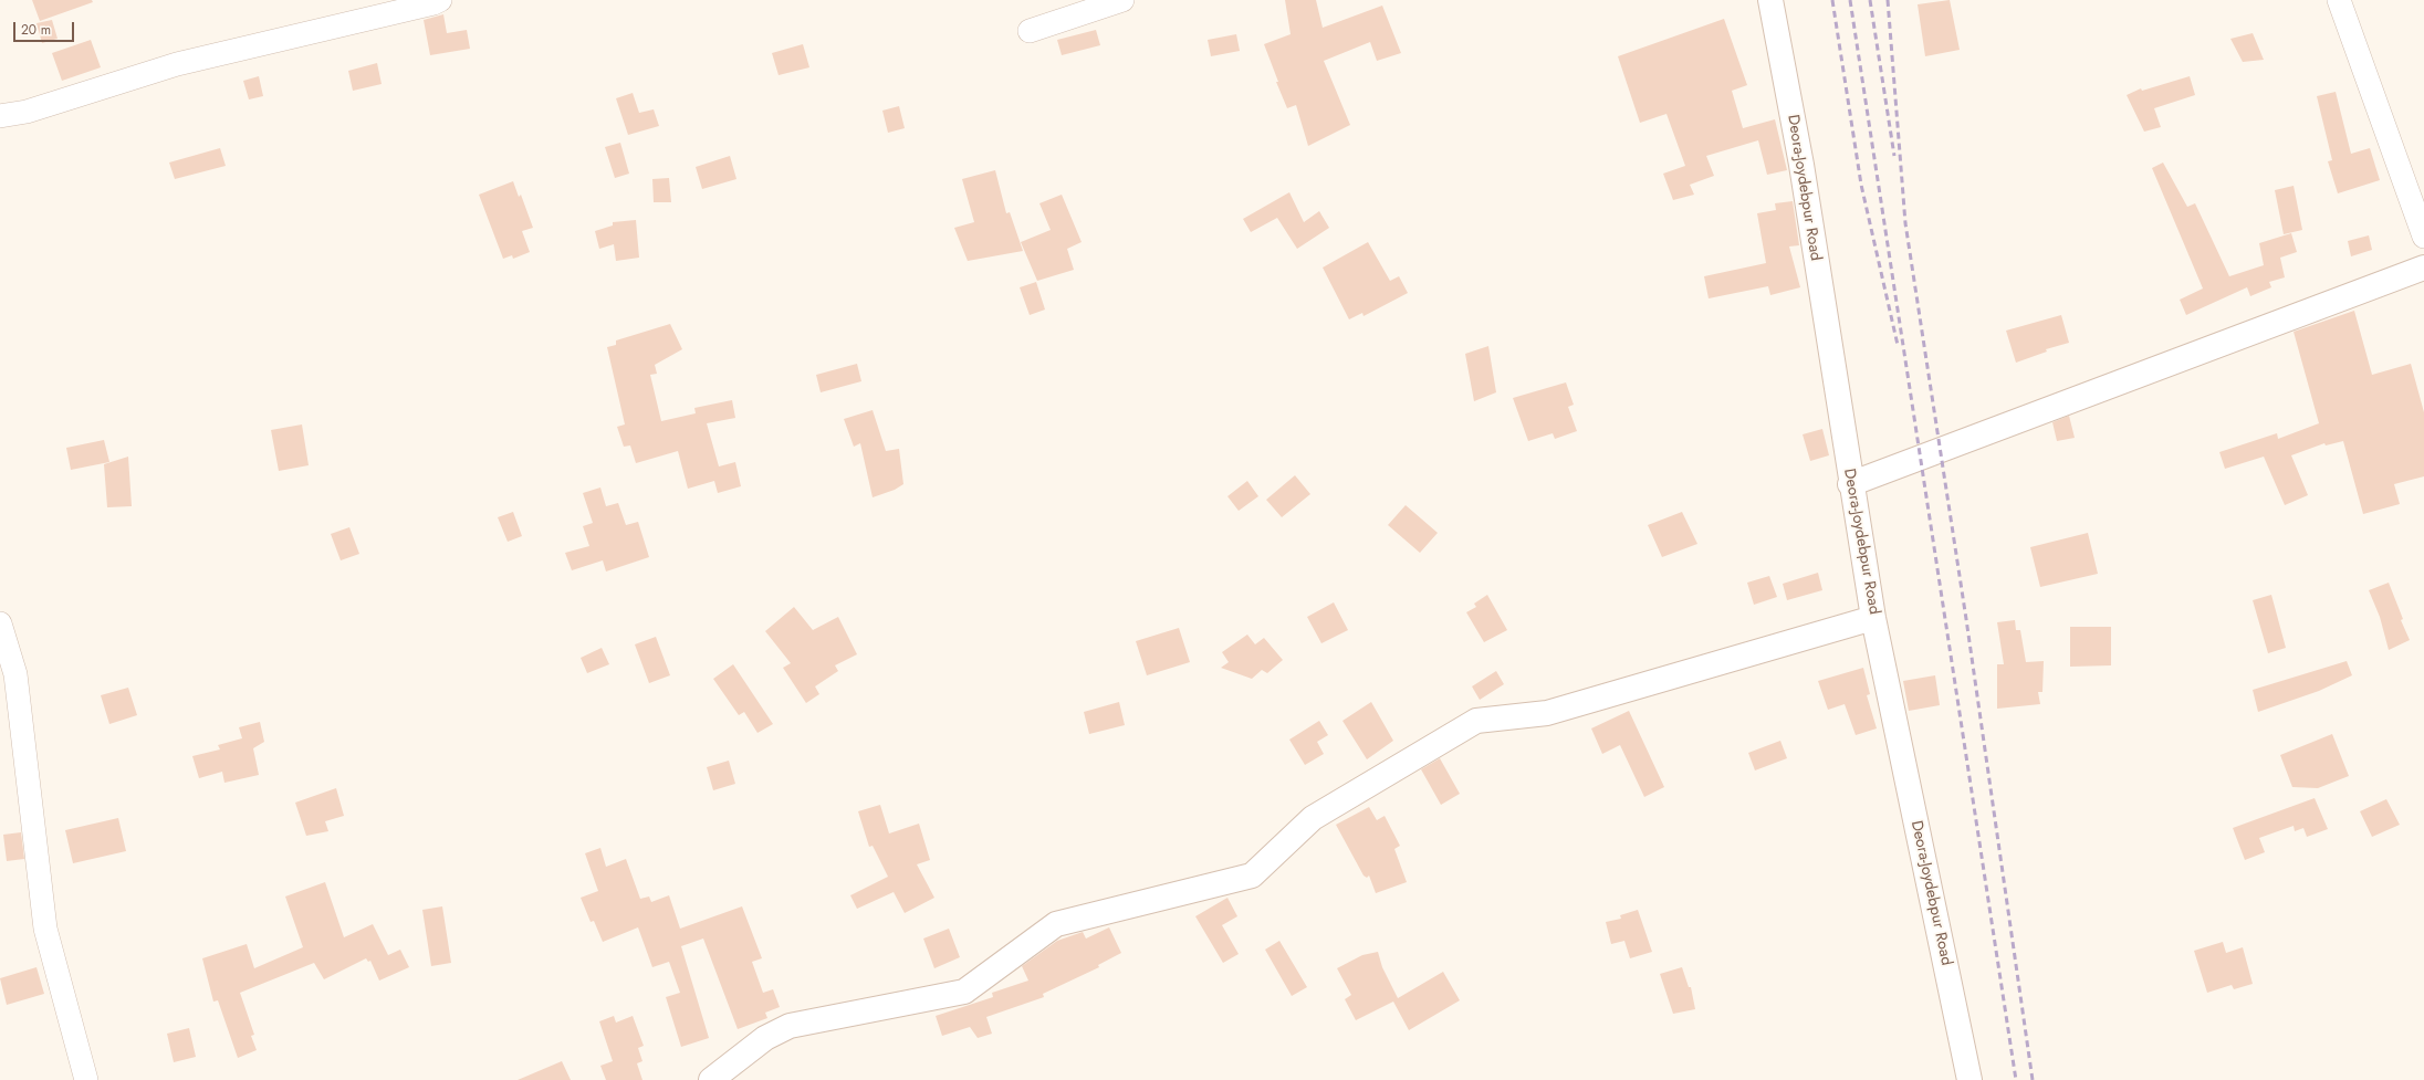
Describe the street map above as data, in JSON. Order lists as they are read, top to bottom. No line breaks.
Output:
{"streets":{"street":["Deora-Joydebpur Road"]},"scale_bar":"20 m"}
